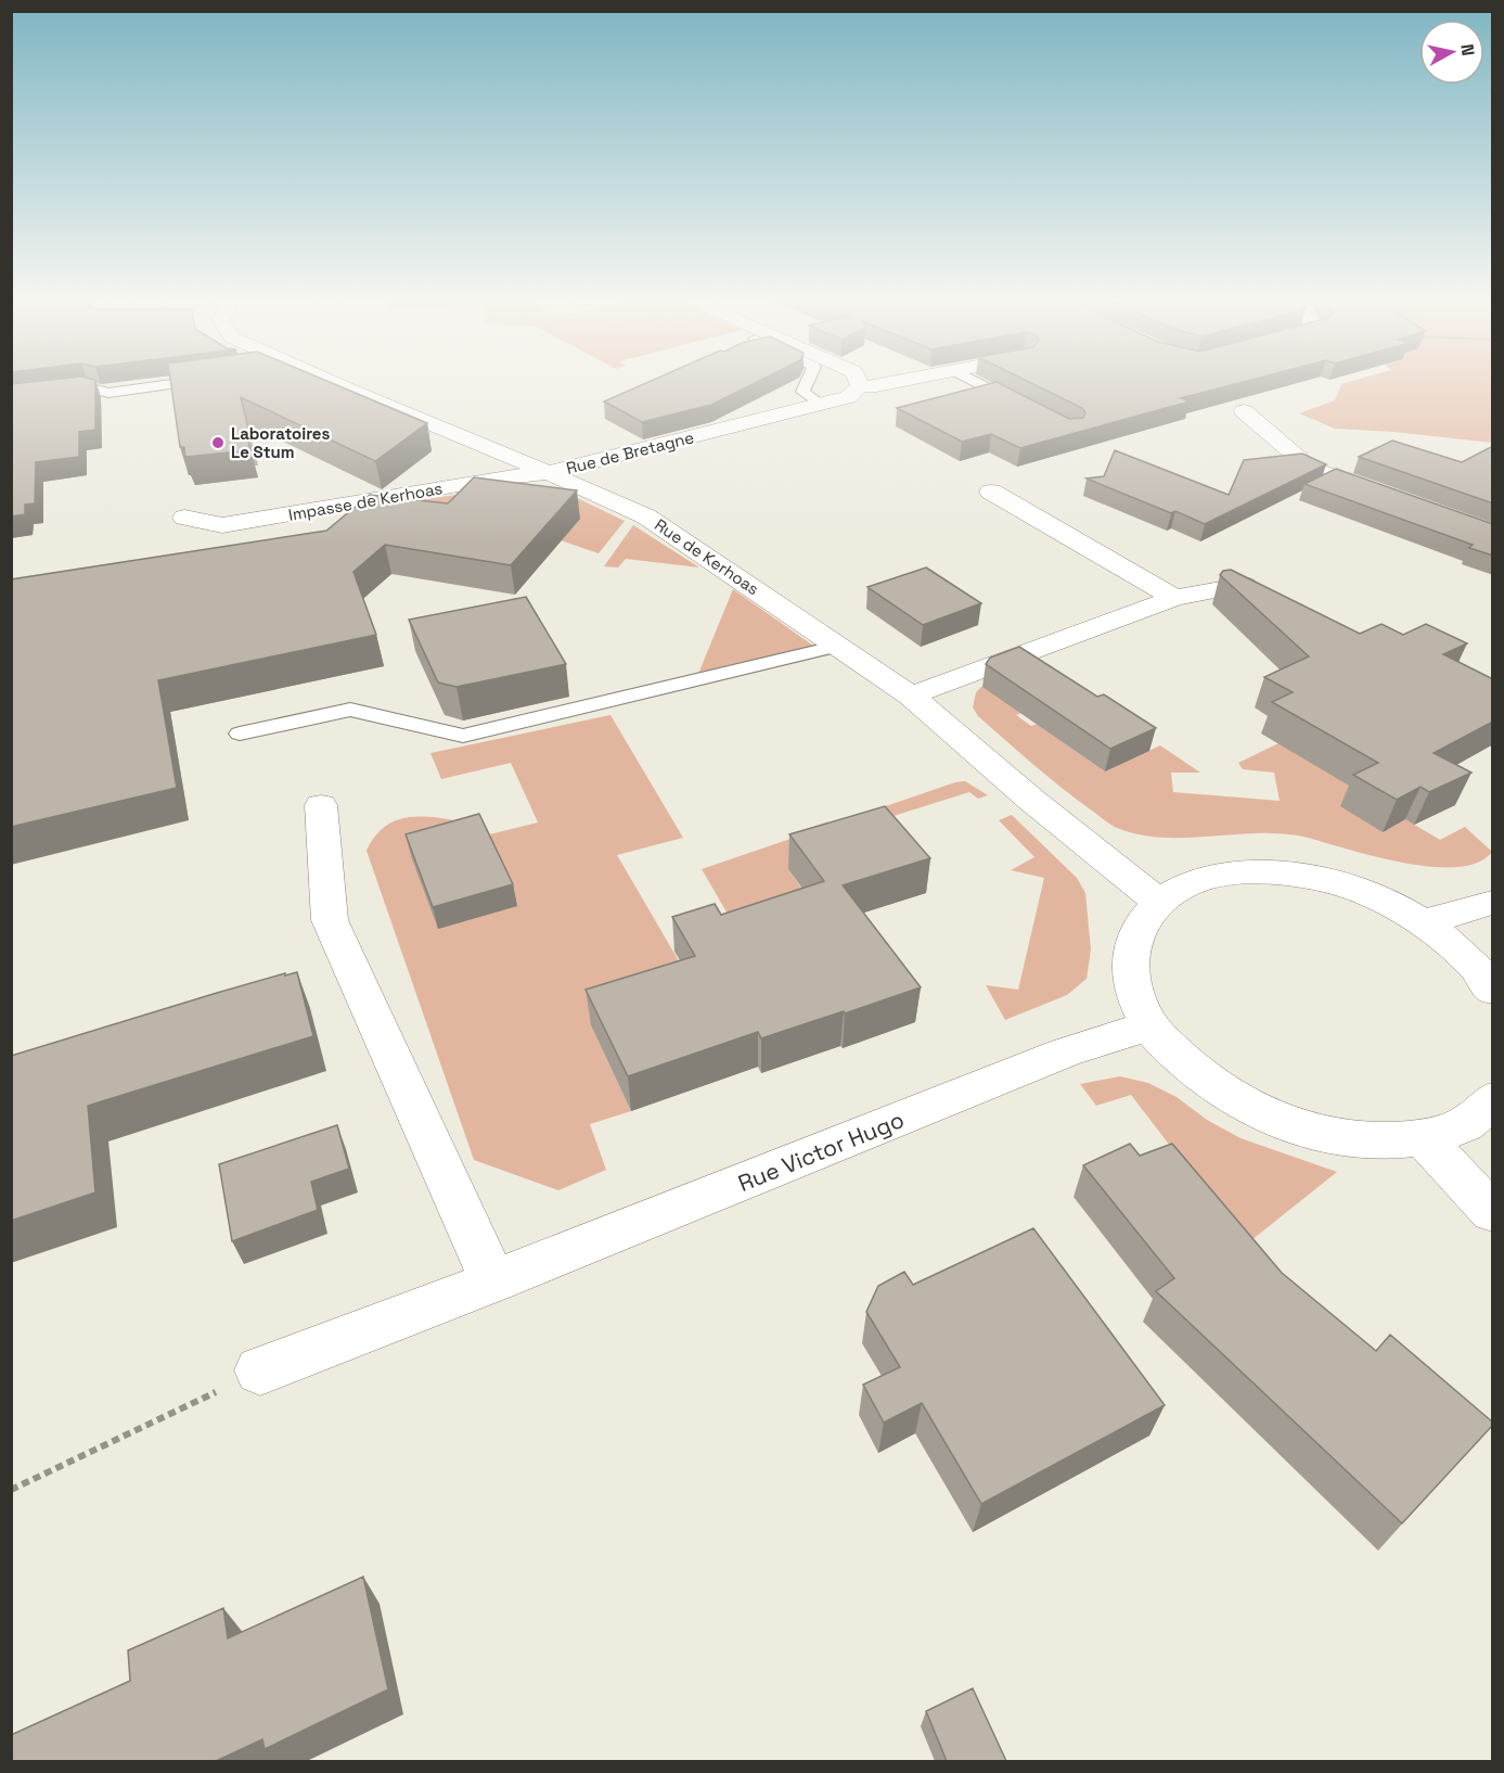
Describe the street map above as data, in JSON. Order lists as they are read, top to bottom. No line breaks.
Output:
{"streets":{"street":["Rue de Bretagne","Impasse de Kerhoas","Rue de Kerhoas","Rue Victor Hugo"]},"crossings":[["Rue de Bretagne","Impasse de Kerhoas"],["Rue de Bretagne","Rue de Kerhoas"],["Impasse de Kerhoas","Rue de Kerhoas"]],"places":["Laboratoires Le Stum"],"north":"right"}
